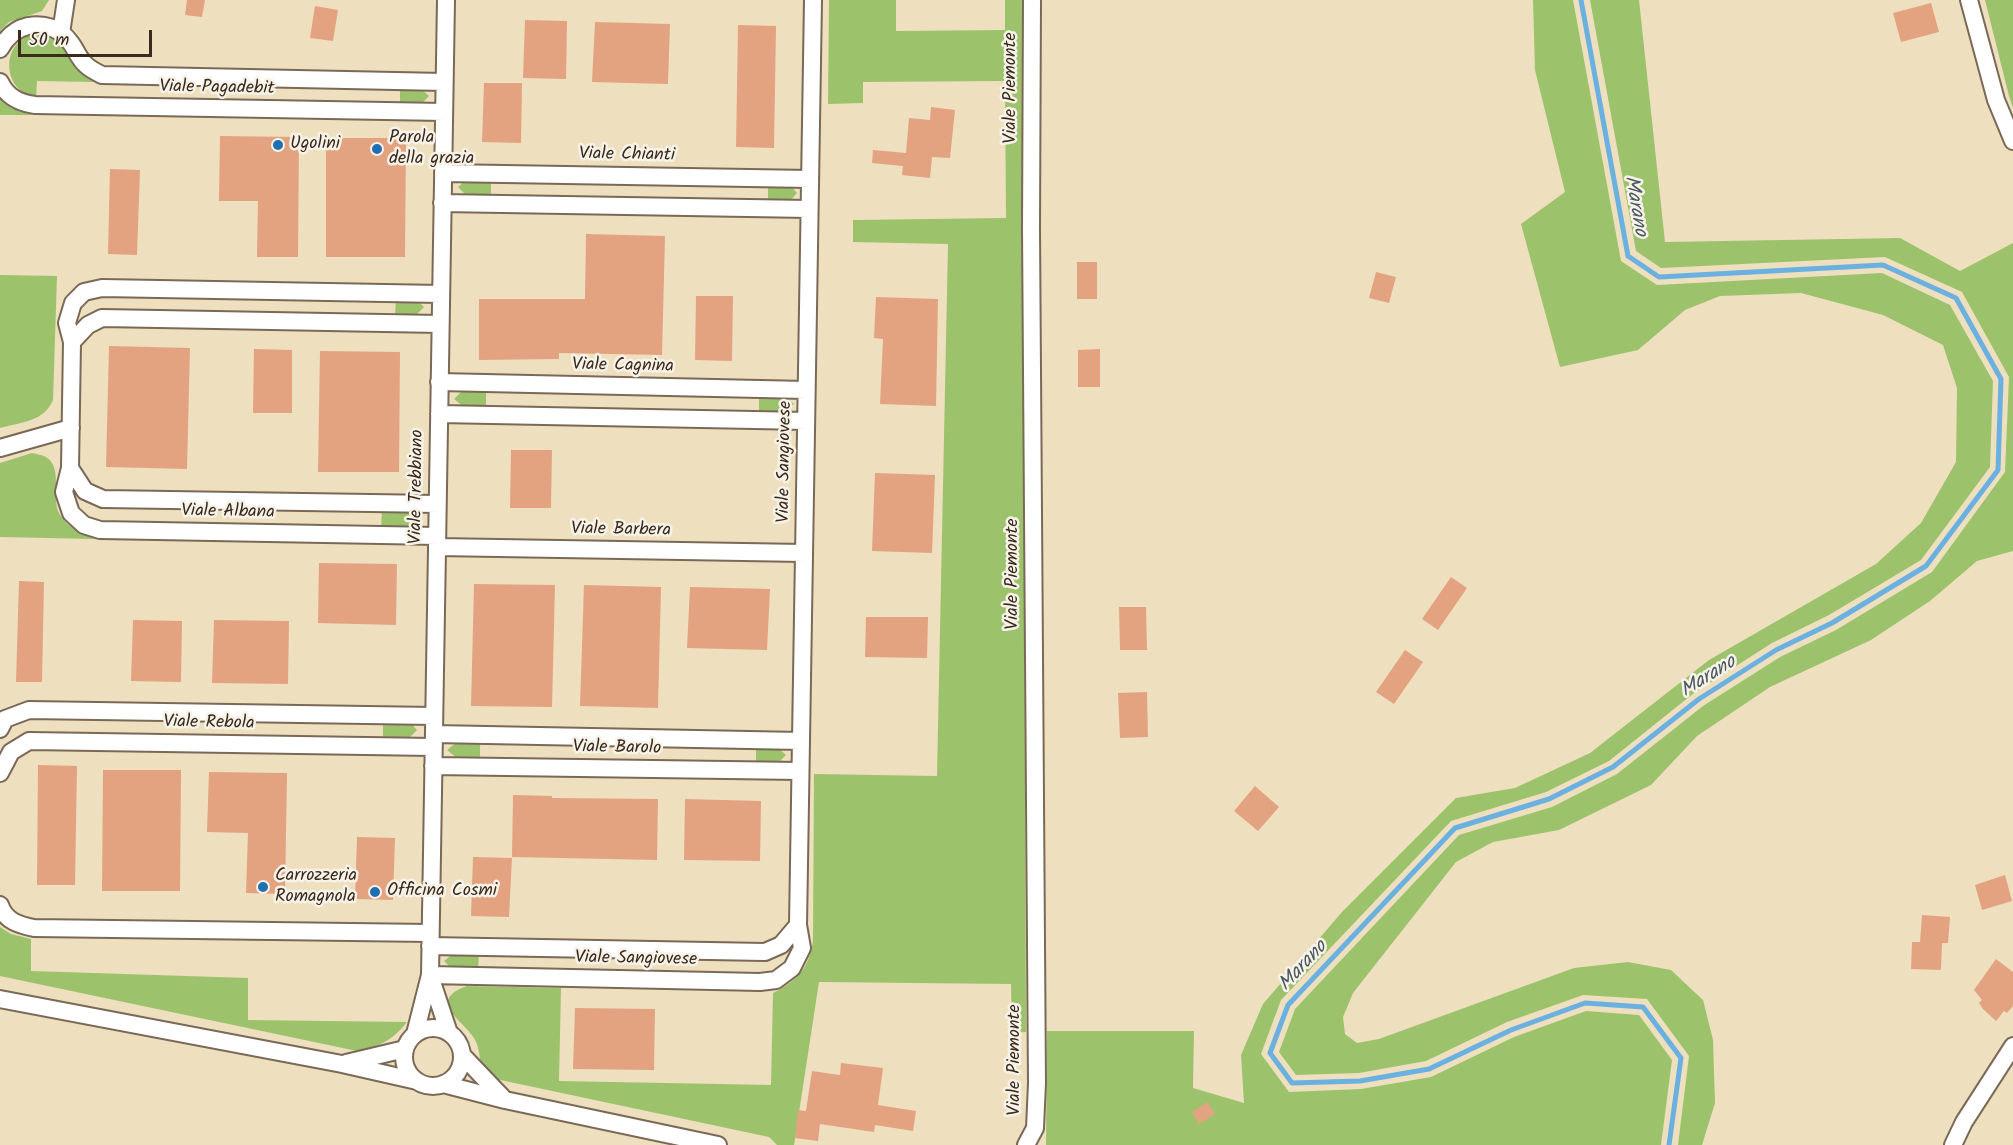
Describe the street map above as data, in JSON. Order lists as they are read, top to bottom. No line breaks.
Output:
{"streets":{"street":["Viale Piemonte","Viale Pagadebit","Viale Chianti","Viale Cagnina","Viale Sangiovese","Viale Trebbiano","Viale Albana","Viale Barbera","Viale Rebola","Viale Barolo"]},"crossings":[["Viale Pagadebit","Viale Trebbiano"],["Viale Chianti","Viale Sangiovese"],["Viale Chianti","Viale Trebbiano"],["Viale Cagnina","Viale Sangiovese"],["Viale Cagnina","Viale Trebbiano"],["Viale Sangiovese","Viale Trebbiano"],["Viale Sangiovese","Viale Barbera"],["Viale Sangiovese","Viale Barolo"],["Viale Trebbiano","Viale Albana"],["Viale Trebbiano","Viale Barbera"],["Viale Trebbiano","Viale Rebola"],["Viale Trebbiano","Viale Barolo"],["Viale Albana","Viale Barbera"],["Viale Rebola","Viale Barolo"]],"water":["Marano"],"places":["Ugolini","Parola della grazia","Carrozzeria Romagnola","Officina Cosmi"],"scale_bar":"50 m"}
